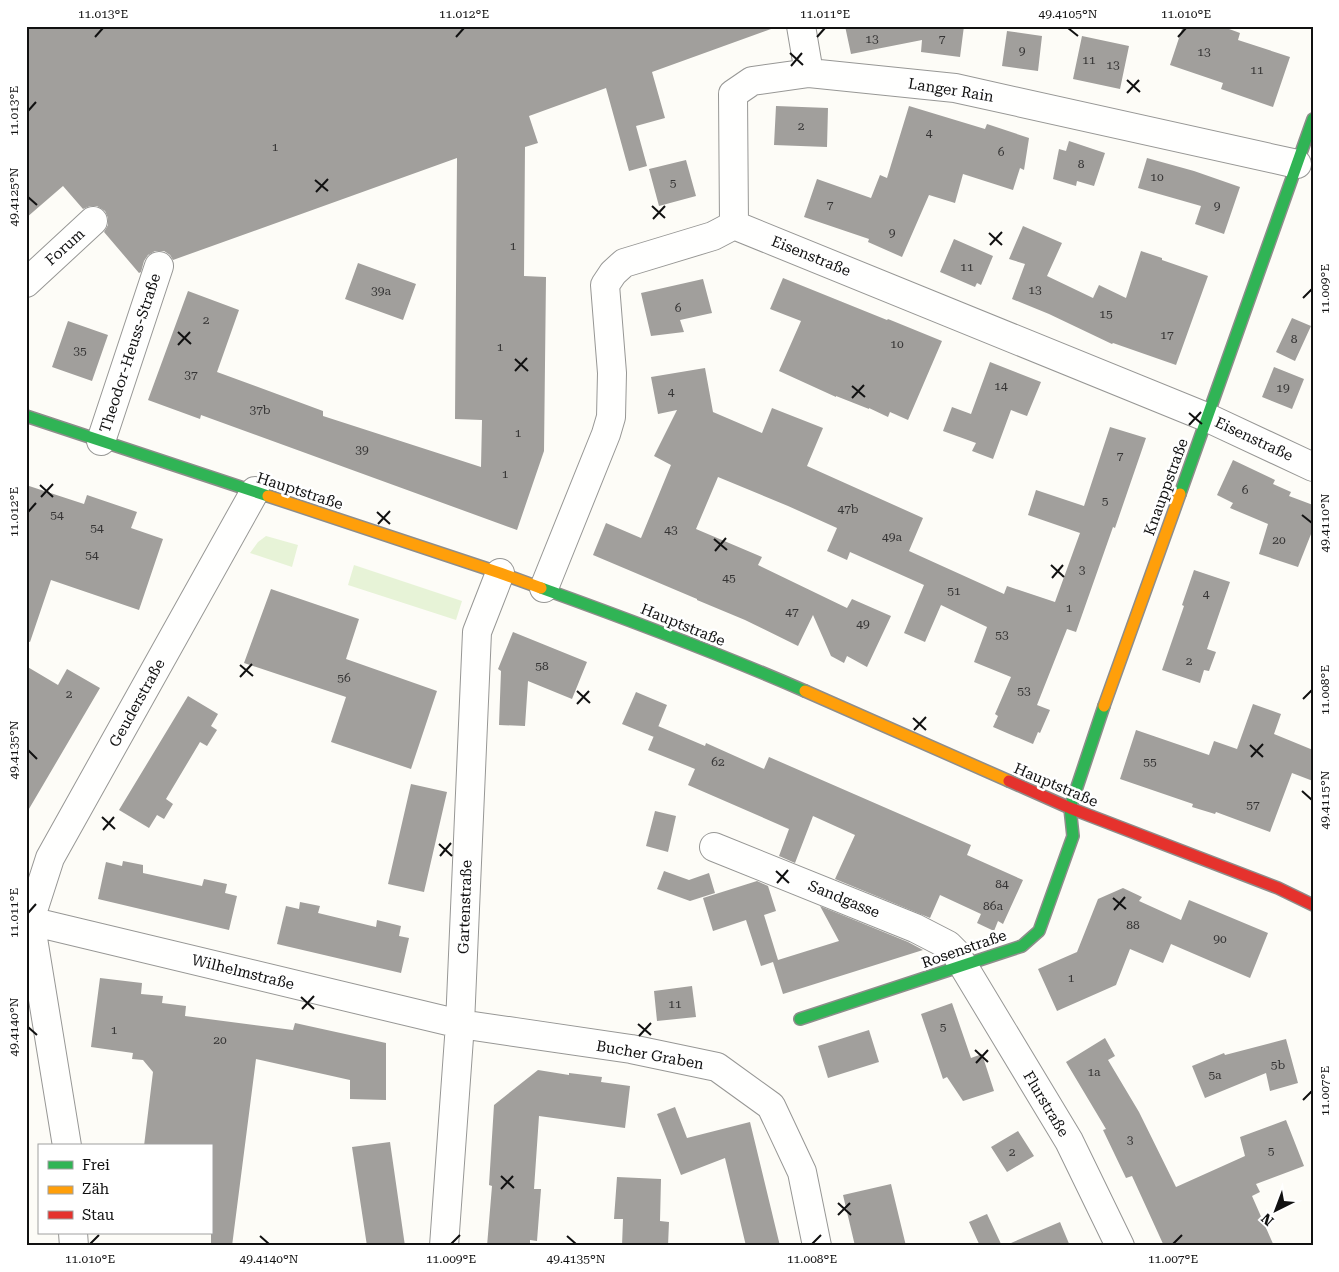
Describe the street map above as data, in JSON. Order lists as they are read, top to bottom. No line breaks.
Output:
{"streets":{"main road":["Knauppstraße","Hauptstraße","Rosenstraße"],"street":["Langer Rain","Forum","Eisenstraße","Theodor-Heuss-Straße","Geuderstraße","Sandgasse","Gartenstraße","Wilhelmstraße","Bucher Graben","Flurstraße"]},"crossings":[["Langer Rain","Eisenstraße"],["Langer Rain","Knauppstraße"],["Eisenstraße","Knauppstraße"],["Theodor-Heuss-Straße","Hauptstraße"],["Knauppstraße","Hauptstraße"],["Knauppstraße","Rosenstraße"],["Hauptstraße","Geuderstraße"],["Hauptstraße","Gartenstraße"],["Hauptstraße","Rosenstraße"],["Geuderstraße","Wilhelmstraße"],["Sandgasse","Rosenstraße"],["Sandgasse","Flurstraße"],["Gartenstraße","Wilhelmstraße"],["Gartenstraße","Bucher Graben"],["Rosenstraße","Flurstraße"],["Wilhelmstraße","Bucher Graben"]],"house_numbers":["13","7","9","13","11","13","11","2","4","1","6","8","10","5","7","9","9","1","11","13","39a","6","15","2","17","8","10","1","35","37","14","19","4","37b","1","39","7","1","6","5","47b","54","54","43","49a","20","54","3","45","51","4","1","47","49","53","2","58","56","53","2","62","55","57","84","86a","88","90","1","11","5","1","20","5b","1a","5a","3","5","2"],"legend":["Frei","Zäh","Stau"],"north":"bottom left","coordinates":["11.013°E","11.012°E","11.011°E","49.4105°N","11.010°E","49.4125°N","11.009°E","49.4110°N","11.008°E","49.4135°N","49.4115°N","49.4140°N","11.007°E"]}
